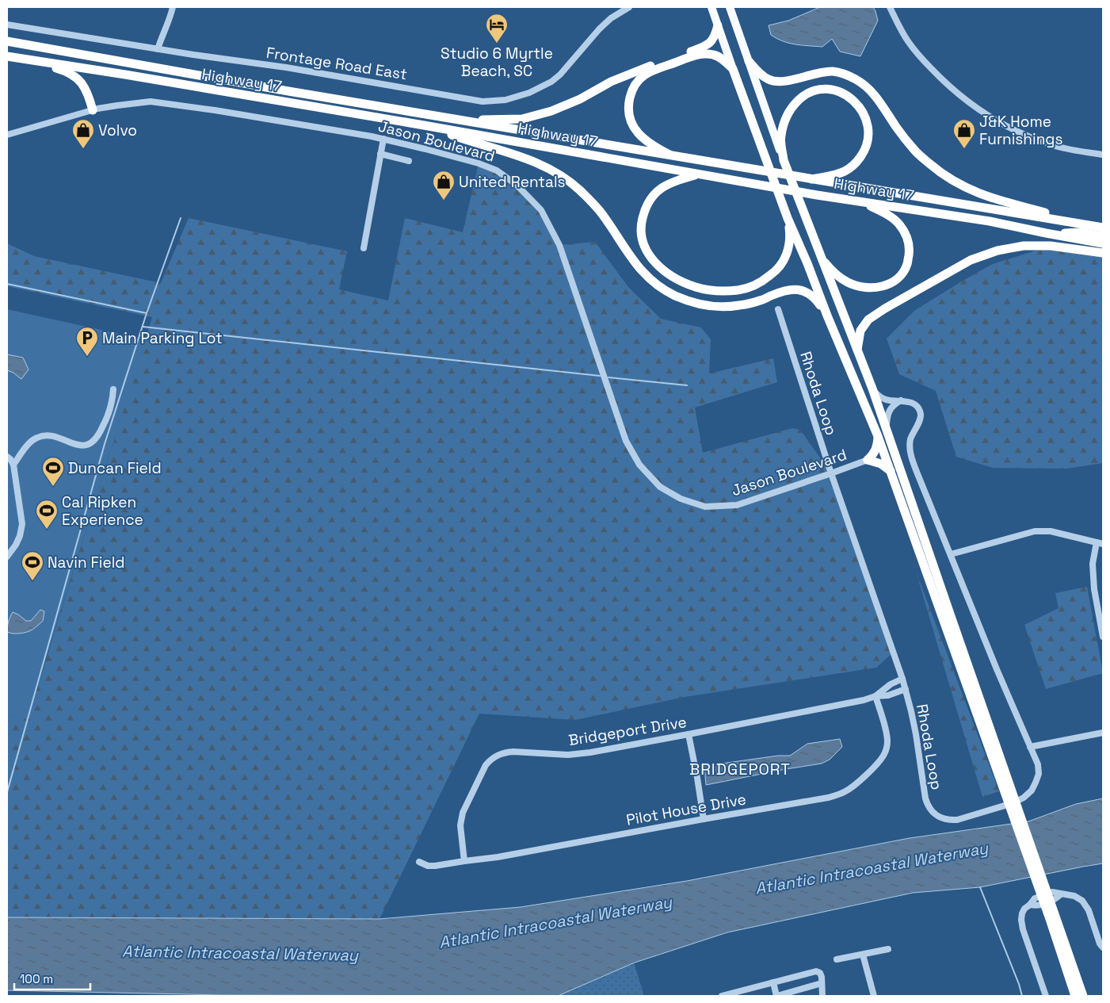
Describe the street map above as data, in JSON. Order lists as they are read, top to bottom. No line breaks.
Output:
{"streets":{"highway":["Highway 17"],"street":["Frontage Road East","Jason Boulevard","Rhoda Loop","Bridgeport Drive","Pilot House Drive"]},"crossings":[["Jason Boulevard","Rhoda Loop"],["Rhoda Loop","Bridgeport Drive"],["Bridgeport Drive","Pilot House Drive"]],"districts":["BRIDGEPORT"],"water":["Atlantic Intracoastal Waterway"],"places":{"hotel":["Studio 6 Myrtle Beach, SC"],"shop":["Volvo","J&K Home Furnishings","United Rentals"],"parking":["Main Parking Lot"],"sports":["Duncan Field","Cal Ripken Experience","Navin Field"]},"scale_bar":"100 m"}
